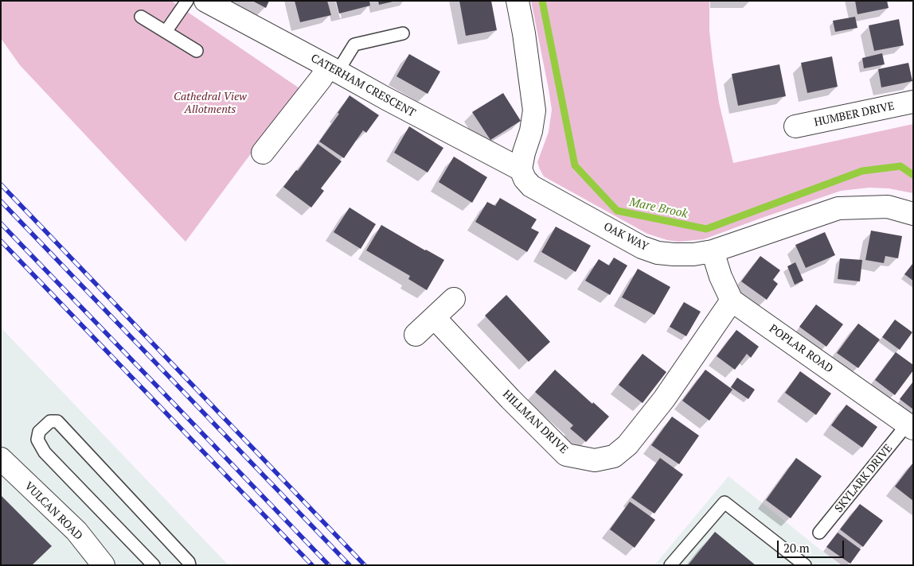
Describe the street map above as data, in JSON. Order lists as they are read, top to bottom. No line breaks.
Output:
{"streets":{"street":["CATERHAM CRESCENT","HUMBER DRIVE","OAK WAY","POPLAR ROAD","HILLMAN DRIVE","VULCAN ROAD"],"lane":["SKYLARK DRIVE"]},"crossings":[["CATERHAM CRESCENT","OAK WAY"],["OAK WAY","POPLAR ROAD"],["POPLAR ROAD","HILLMAN DRIVE"],["POPLAR ROAD","SKYLARK DRIVE"]],"water":["Mare Brook"],"parks":["Cathedral View Allotments"],"scale_bar":"20 m"}
